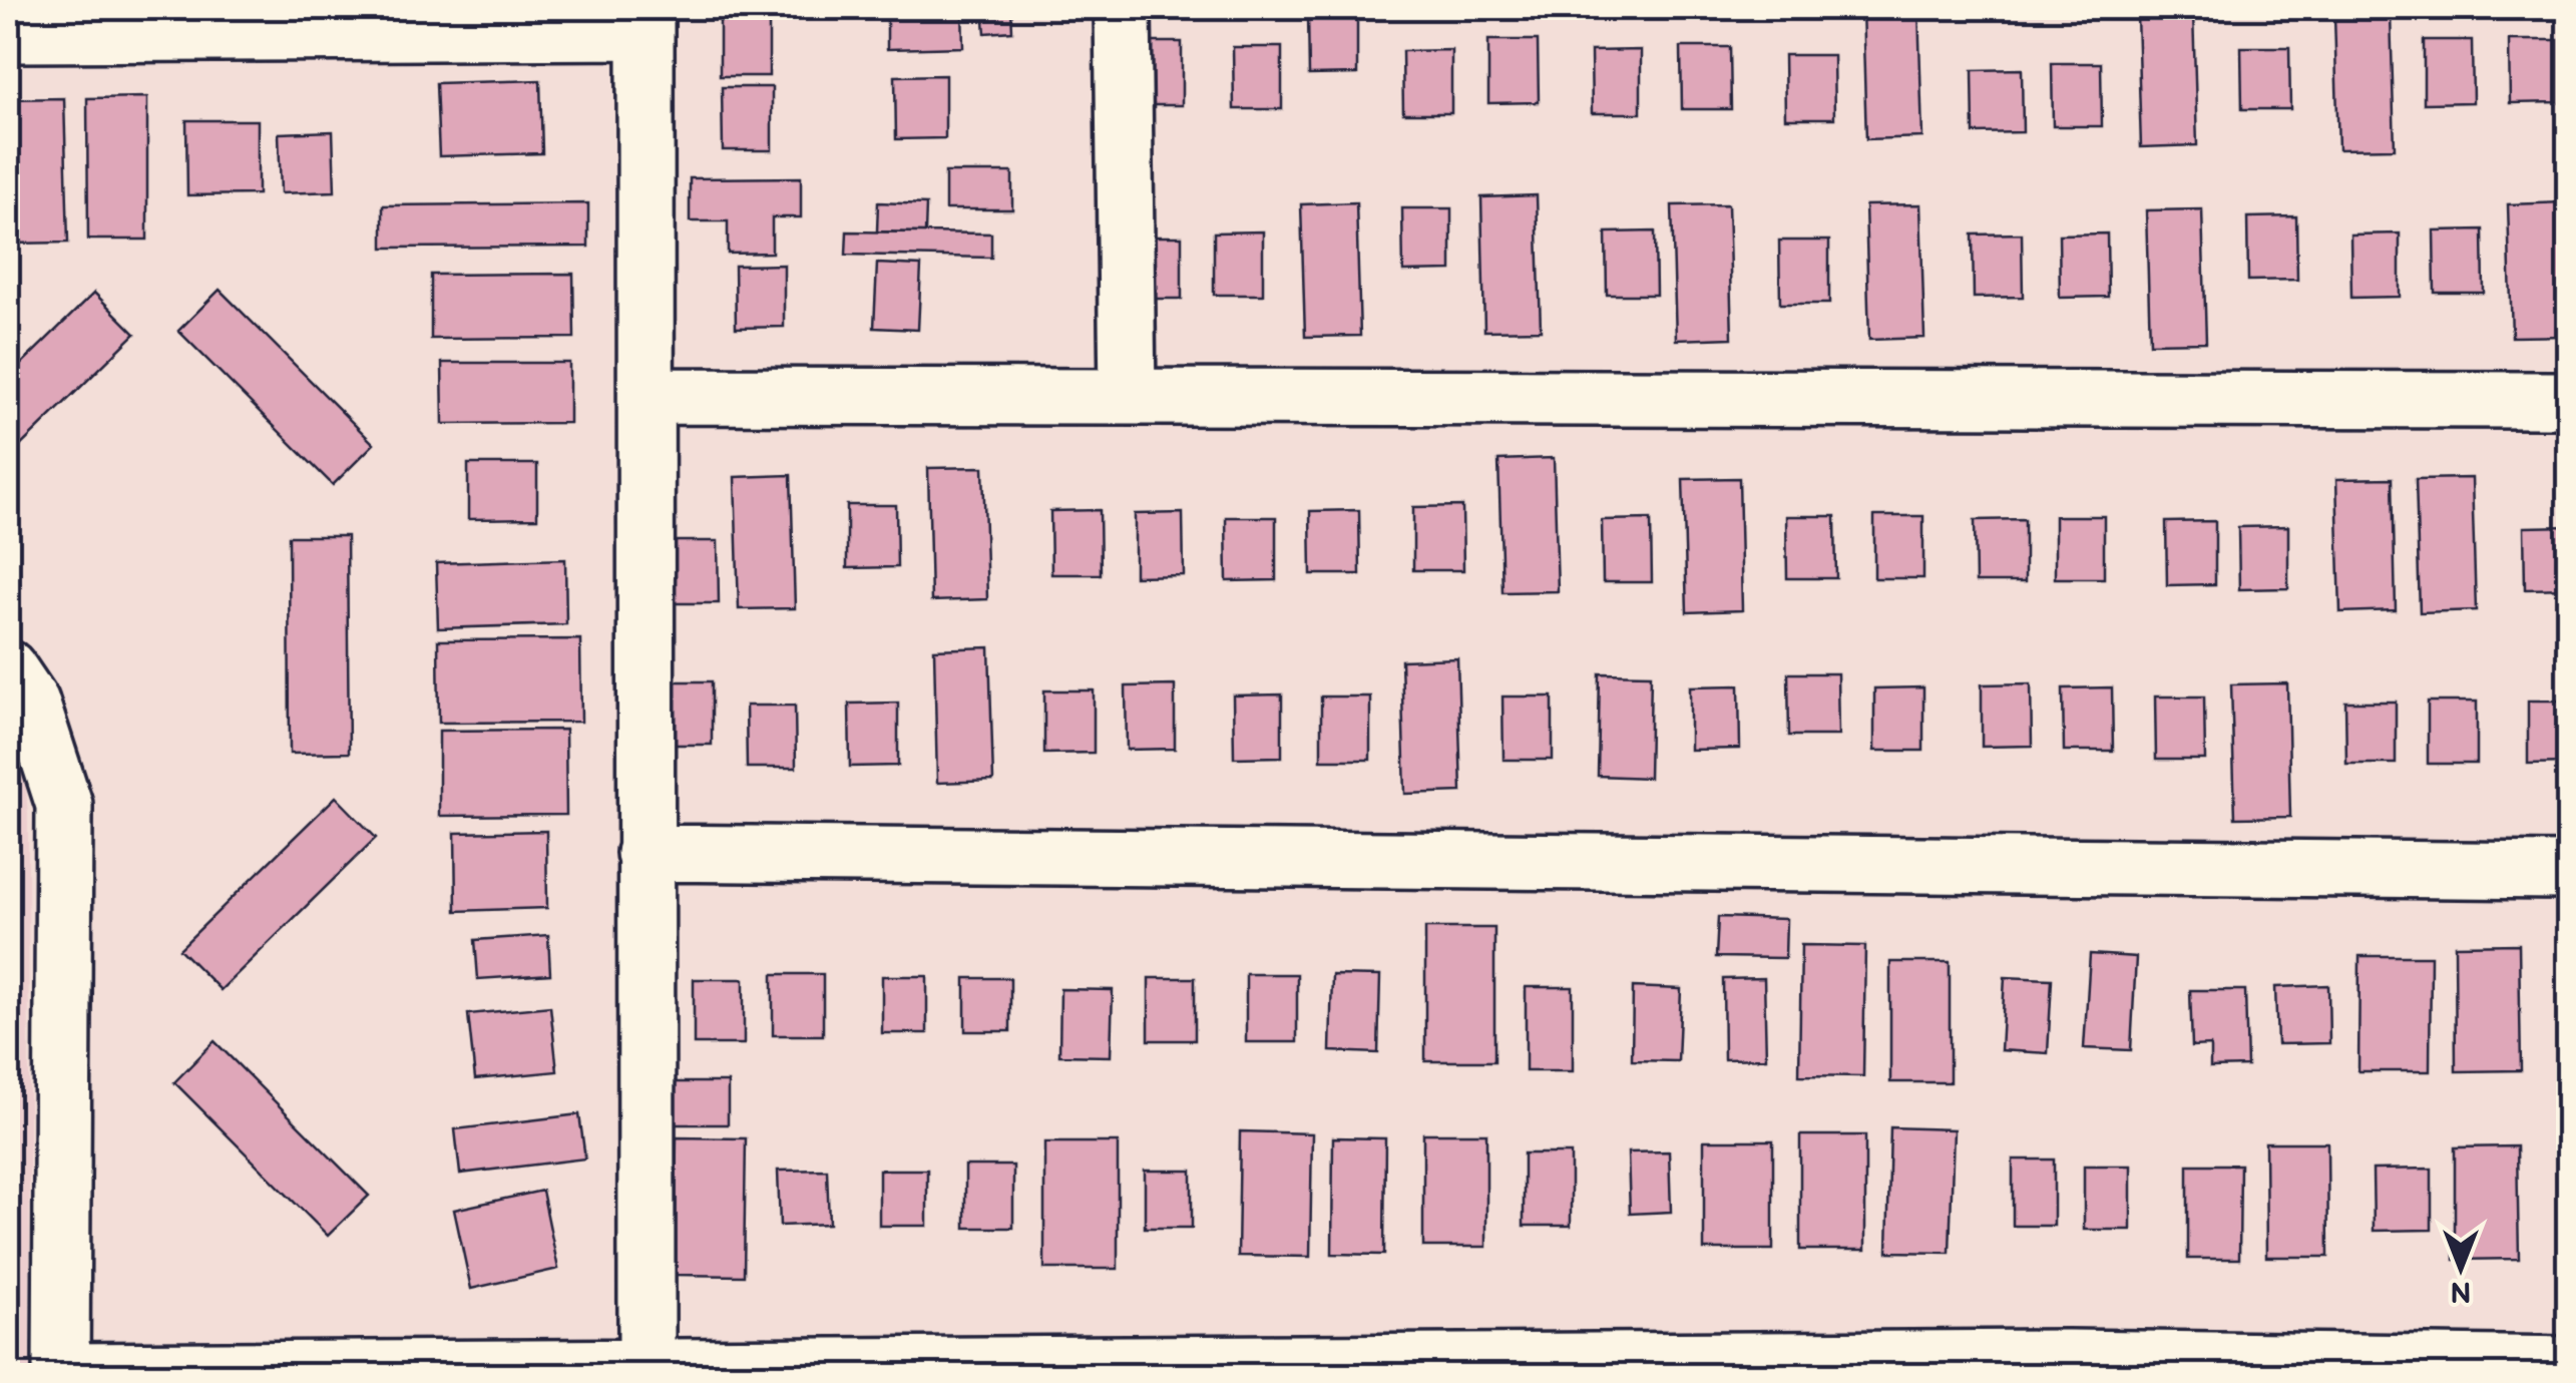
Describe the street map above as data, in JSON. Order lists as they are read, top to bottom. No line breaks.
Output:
{"north":"bottom"}
